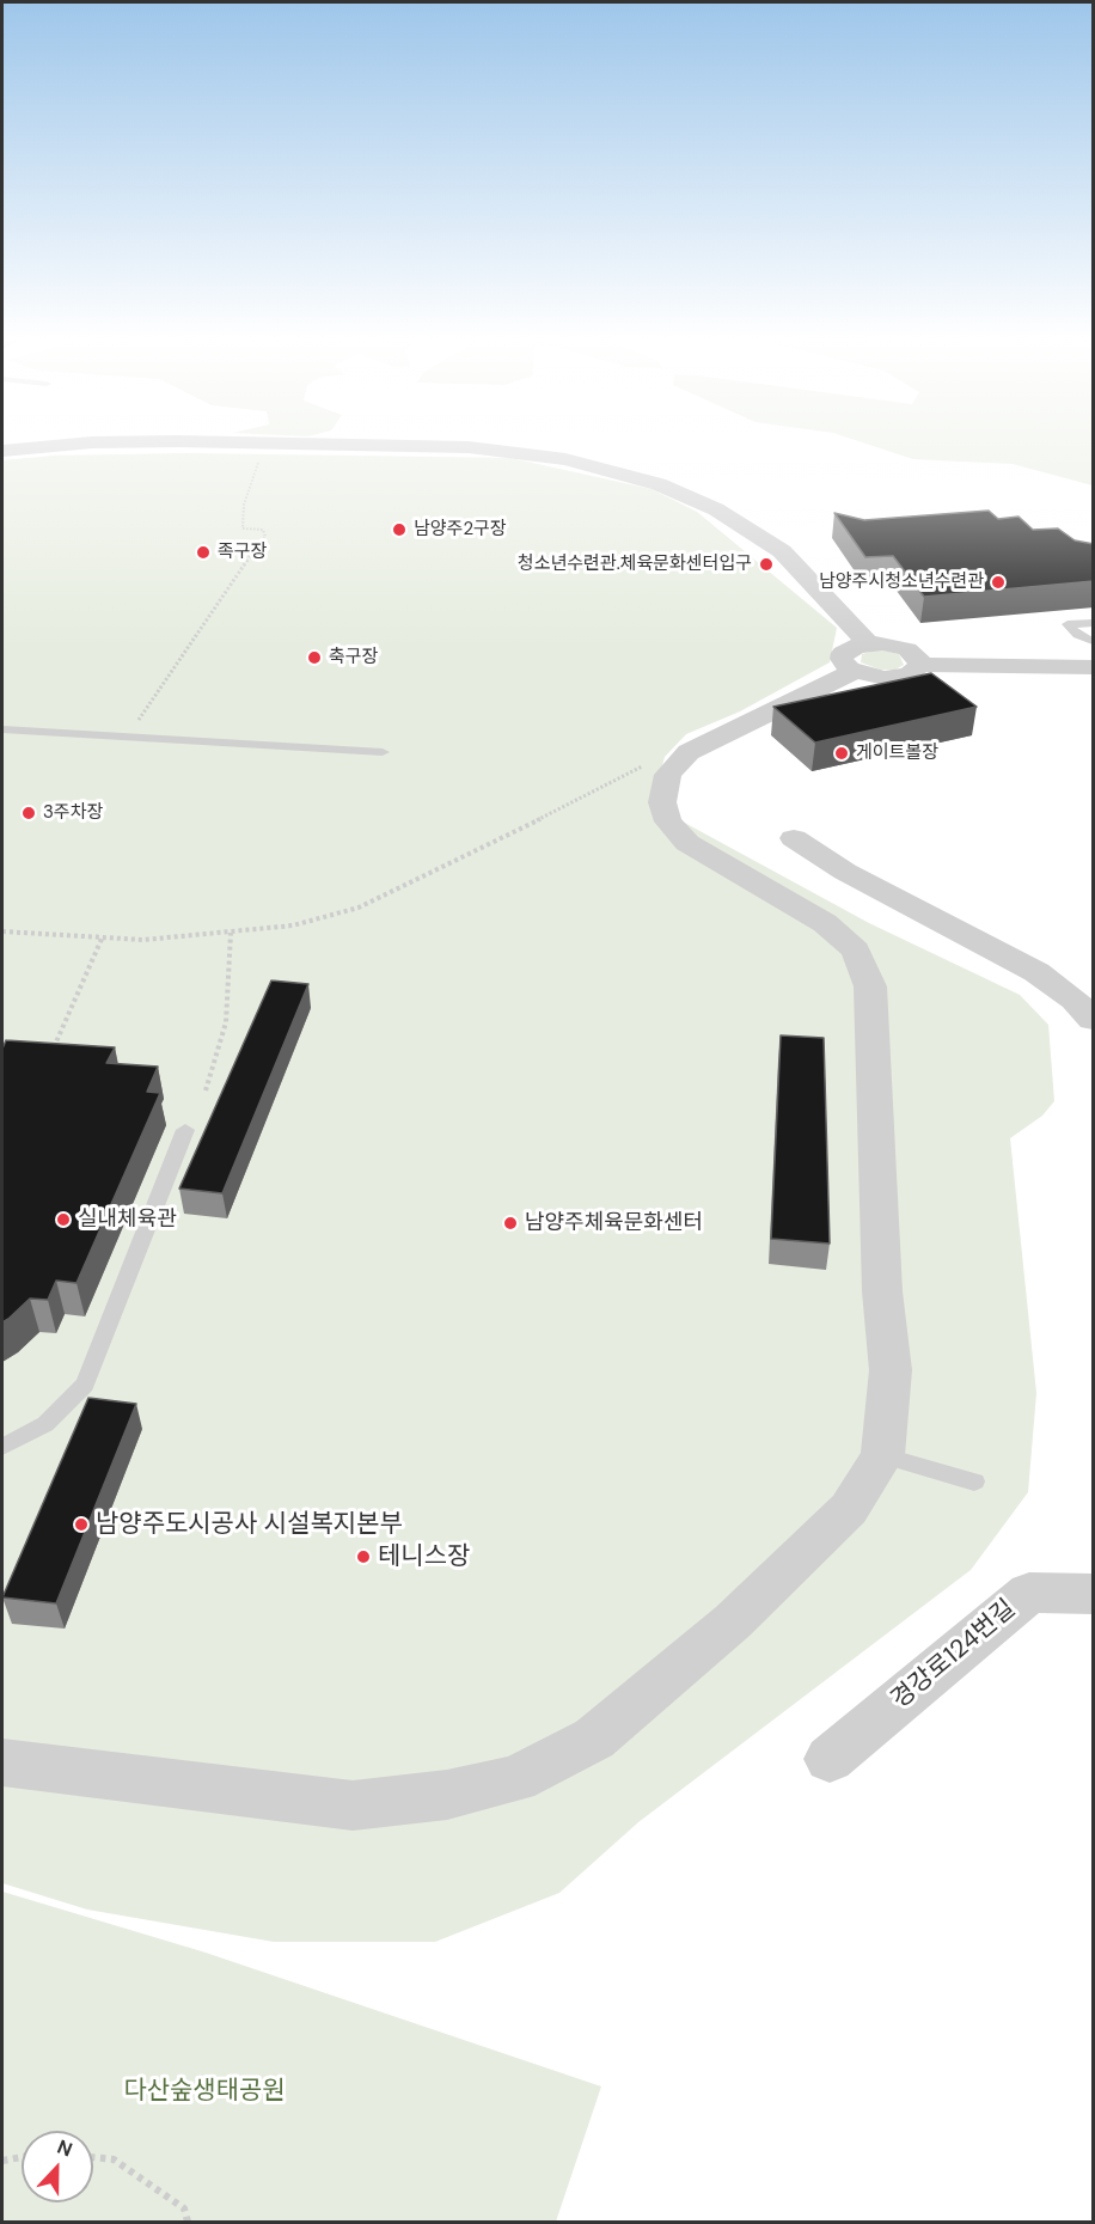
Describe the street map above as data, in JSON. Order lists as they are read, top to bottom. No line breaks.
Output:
{"streets":{"street":["경강로124번길"]},"parks":["다산숲생태공원"],"places":["남양주2구장","족구장","청소년수련관.체육문화센터입구","남양주시청소년수련관","축구장","게이트볼장","3주차장","실내체육관","남양주체육문화센터","남양주도시공사 시설복지본부","테니스장"],"north":"top"}
